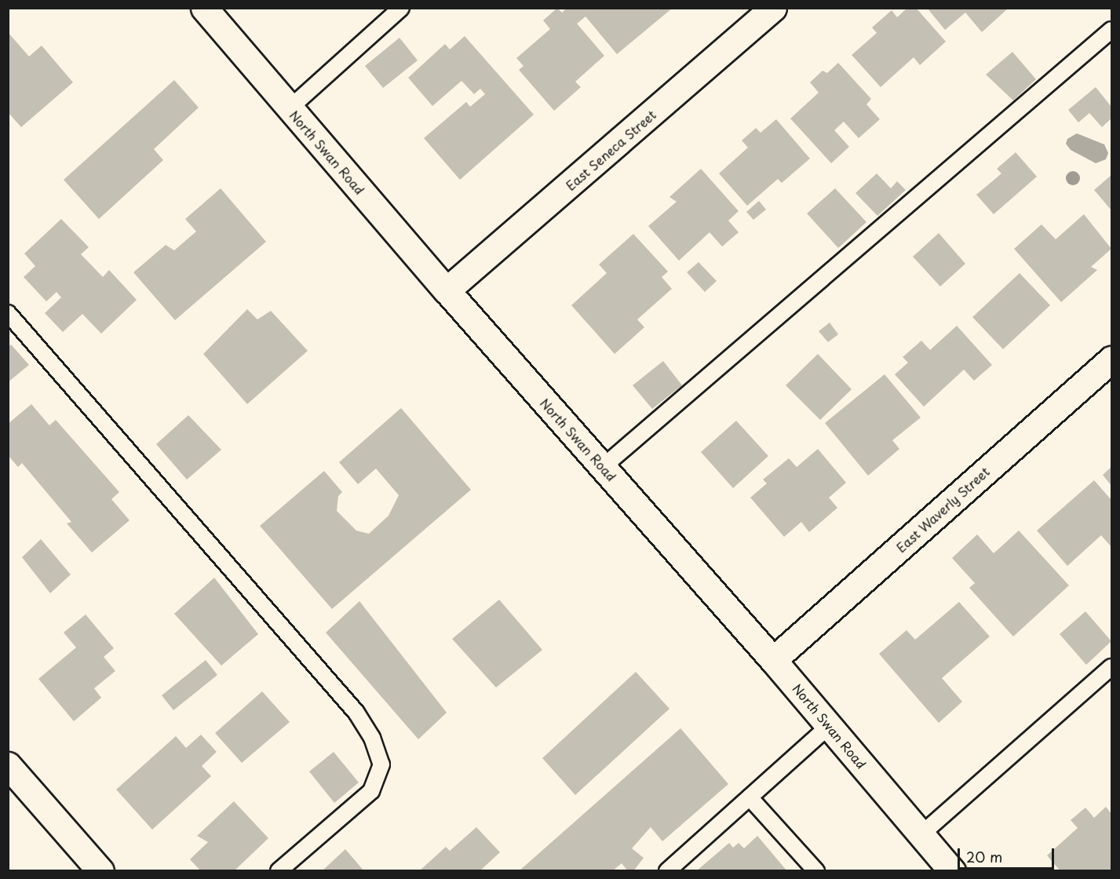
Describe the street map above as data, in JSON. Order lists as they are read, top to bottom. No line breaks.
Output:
{"streets":{"main road":["East Seneca Street","North Swan Road","East Waverly Street"]},"crossings":[["East Seneca Street","North Swan Road"],["North Swan Road","East Waverly Street"]],"scale_bar":"20 m"}
